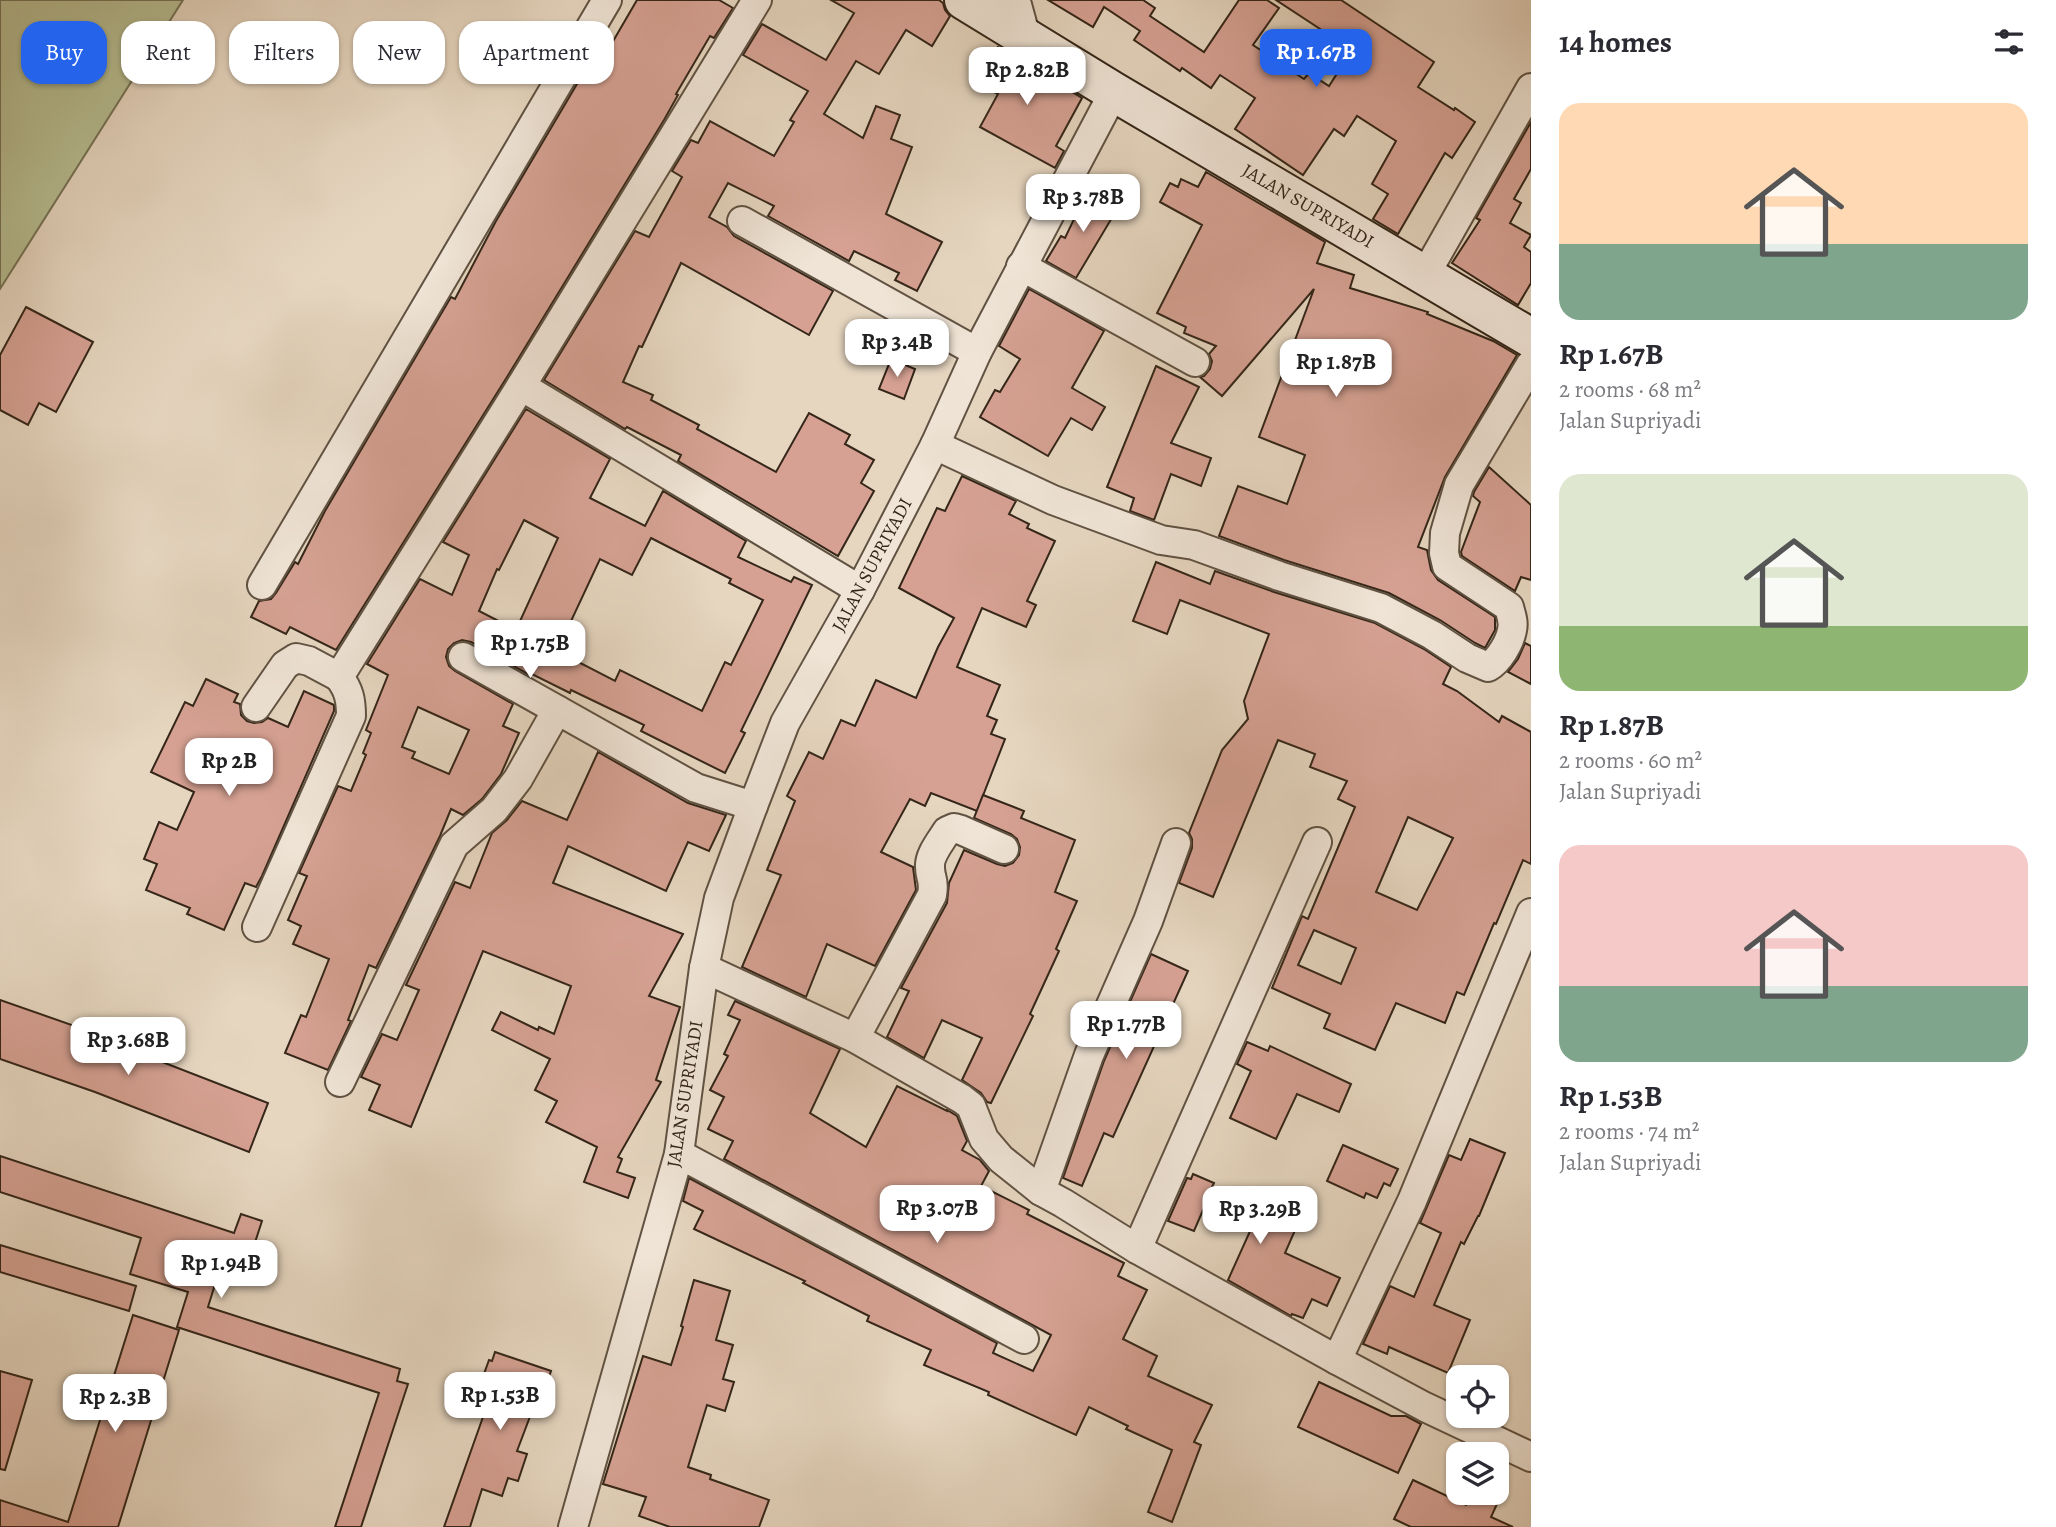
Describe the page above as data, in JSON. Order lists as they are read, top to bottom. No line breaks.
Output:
{"streets":{"main road":["JALAN SUPRIYADI"]},"page":{"heading":"14 homes","chip":["Buy","Rent","Filters","New","Apartment"],"price":["Rp 1.67B","Rp 2.82B","Rp 3.78B","Rp 3.4B","Rp 1.87B","Rp 1.75B","Rp 2B","Rp 1.77B","Rp 3.68B","Rp 3.07B","Rp 3.29B","Rp 1.94B","Rp 1.53B","Rp 2.3B"],"list":[{"name":"Rp 1.67B","note":"2 rooms · 68 m² · Jalan Supriyadi"},{"name":"Rp 1.87B","note":"2 rooms · 60 m² · Jalan Supriyadi"},{"name":"Rp 1.53B","note":"2 rooms · 74 m² · Jalan Supriyadi"}]}}
